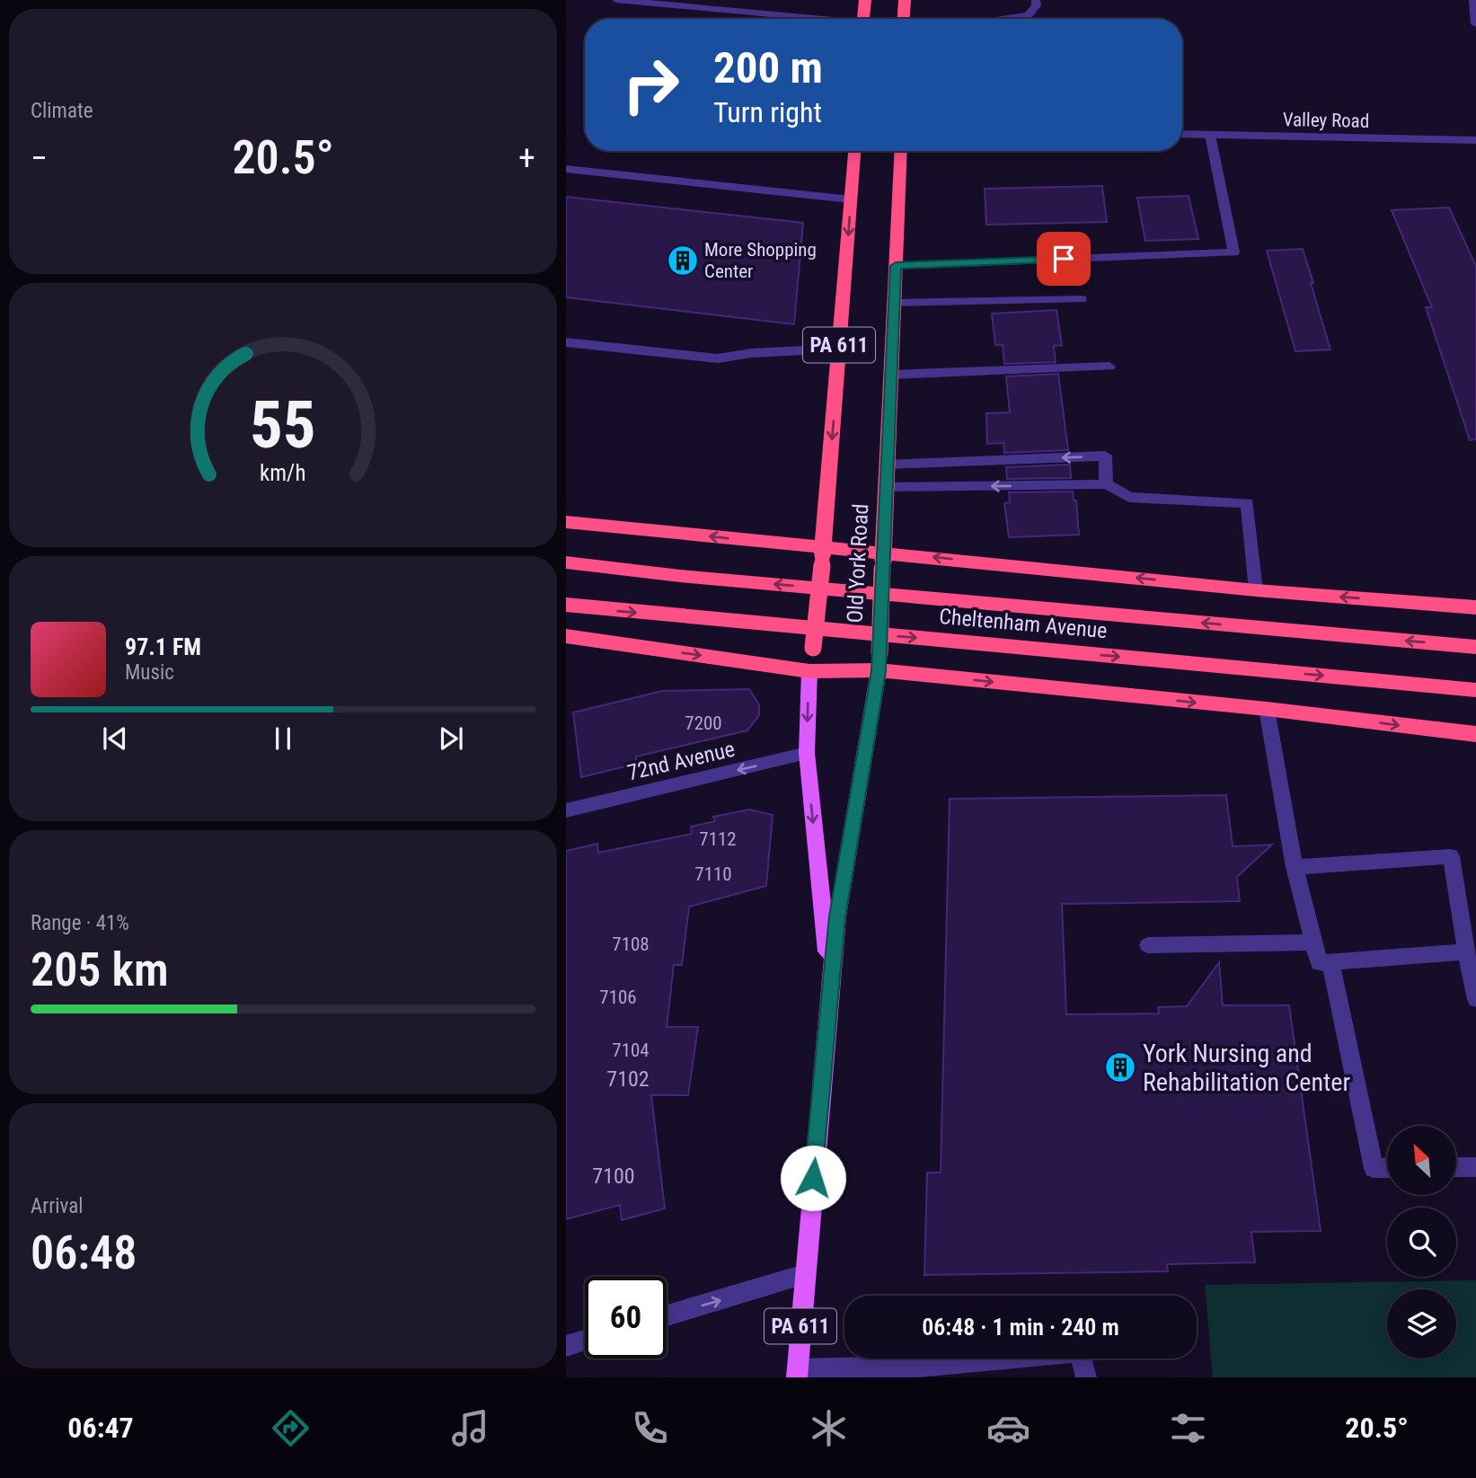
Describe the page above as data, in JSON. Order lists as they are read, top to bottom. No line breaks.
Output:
{"streets":{"highway":["PA 611","Old York Road","Cheltenham Avenue"],"street":["Valley Road","72nd Avenue"]},"crossings":[["Old York Road","72nd Avenue"]],"one_way":["72nd Avenue"],"places":{"building":["More Shopping Center","York Nursing and Rehabilitation Center"]},"house_numbers":["7200","7112","7110","7108","7106","7104","7102","7100"],"north":"top left","page":{"tile":["Climate",["Range · 41%","205 km"],["Arrival","06:48"]],"turn":["200 m","Turn right"],"heat":["−","20.5°","+"],"song":["97.1 FM","Music"],"limit":"60","trip":"06:48 · 1 min · 240 m","tabs":["06:47","20.5°"],"gauge":["55","km/h"]}}
